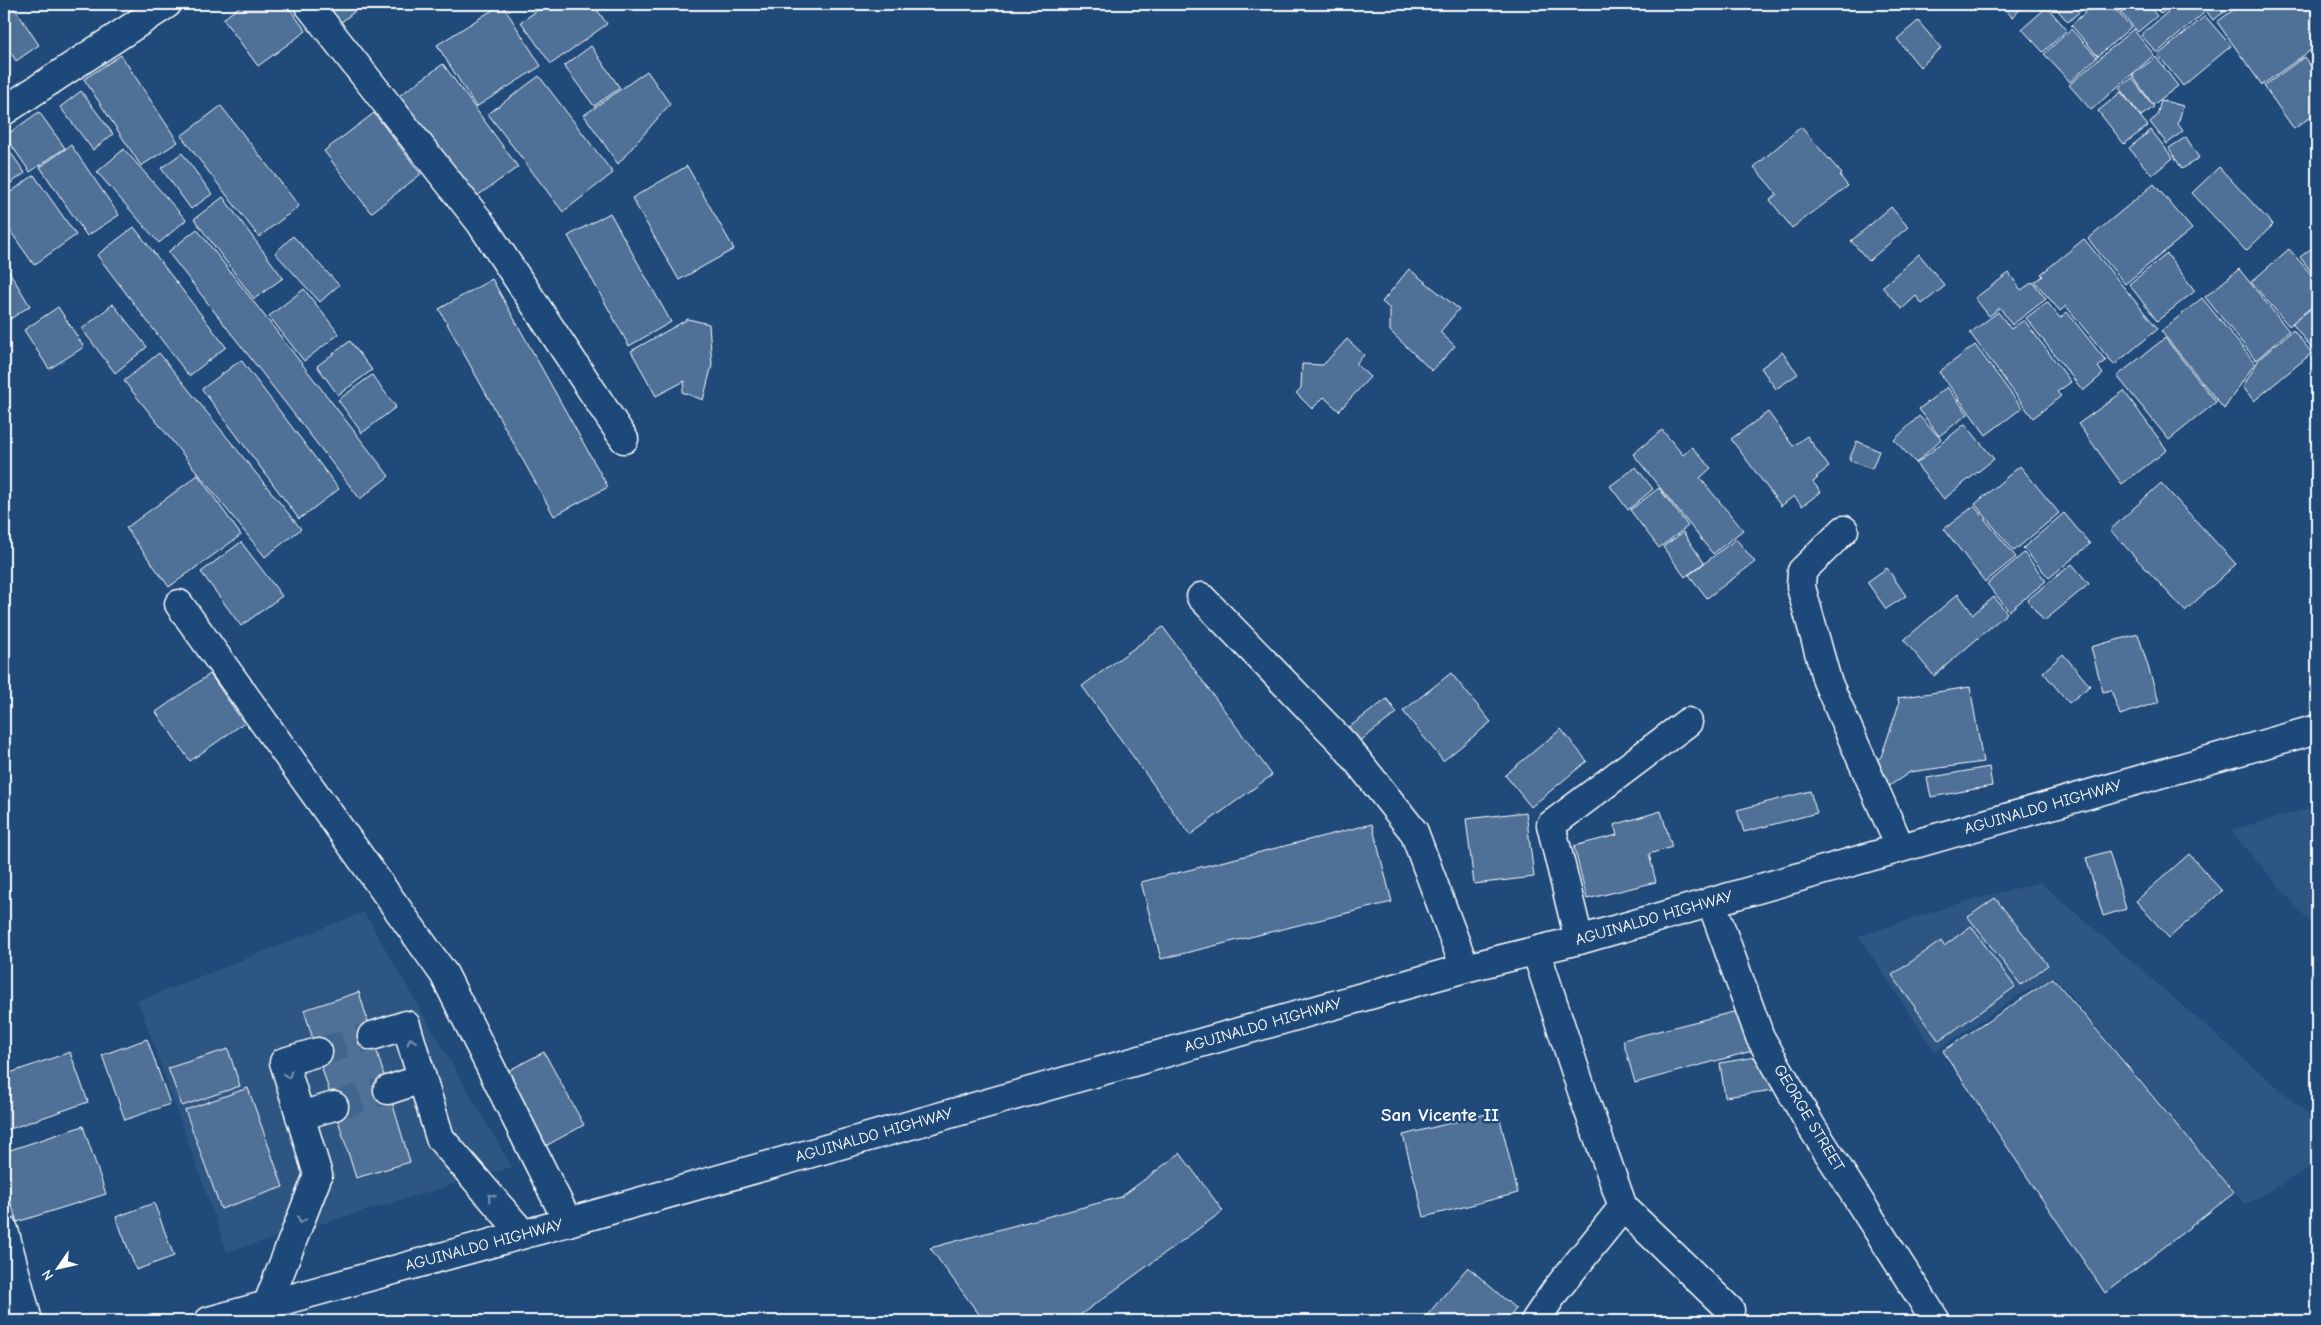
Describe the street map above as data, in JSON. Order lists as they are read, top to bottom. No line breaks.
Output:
{"streets":{"main road":["AGUINALDO HIGHWAY","GEORGE STREET"]},"crossings":[["AGUINALDO HIGHWAY","GEORGE STREET"]],"districts":["San Vicente II"],"north":"bottom left"}
